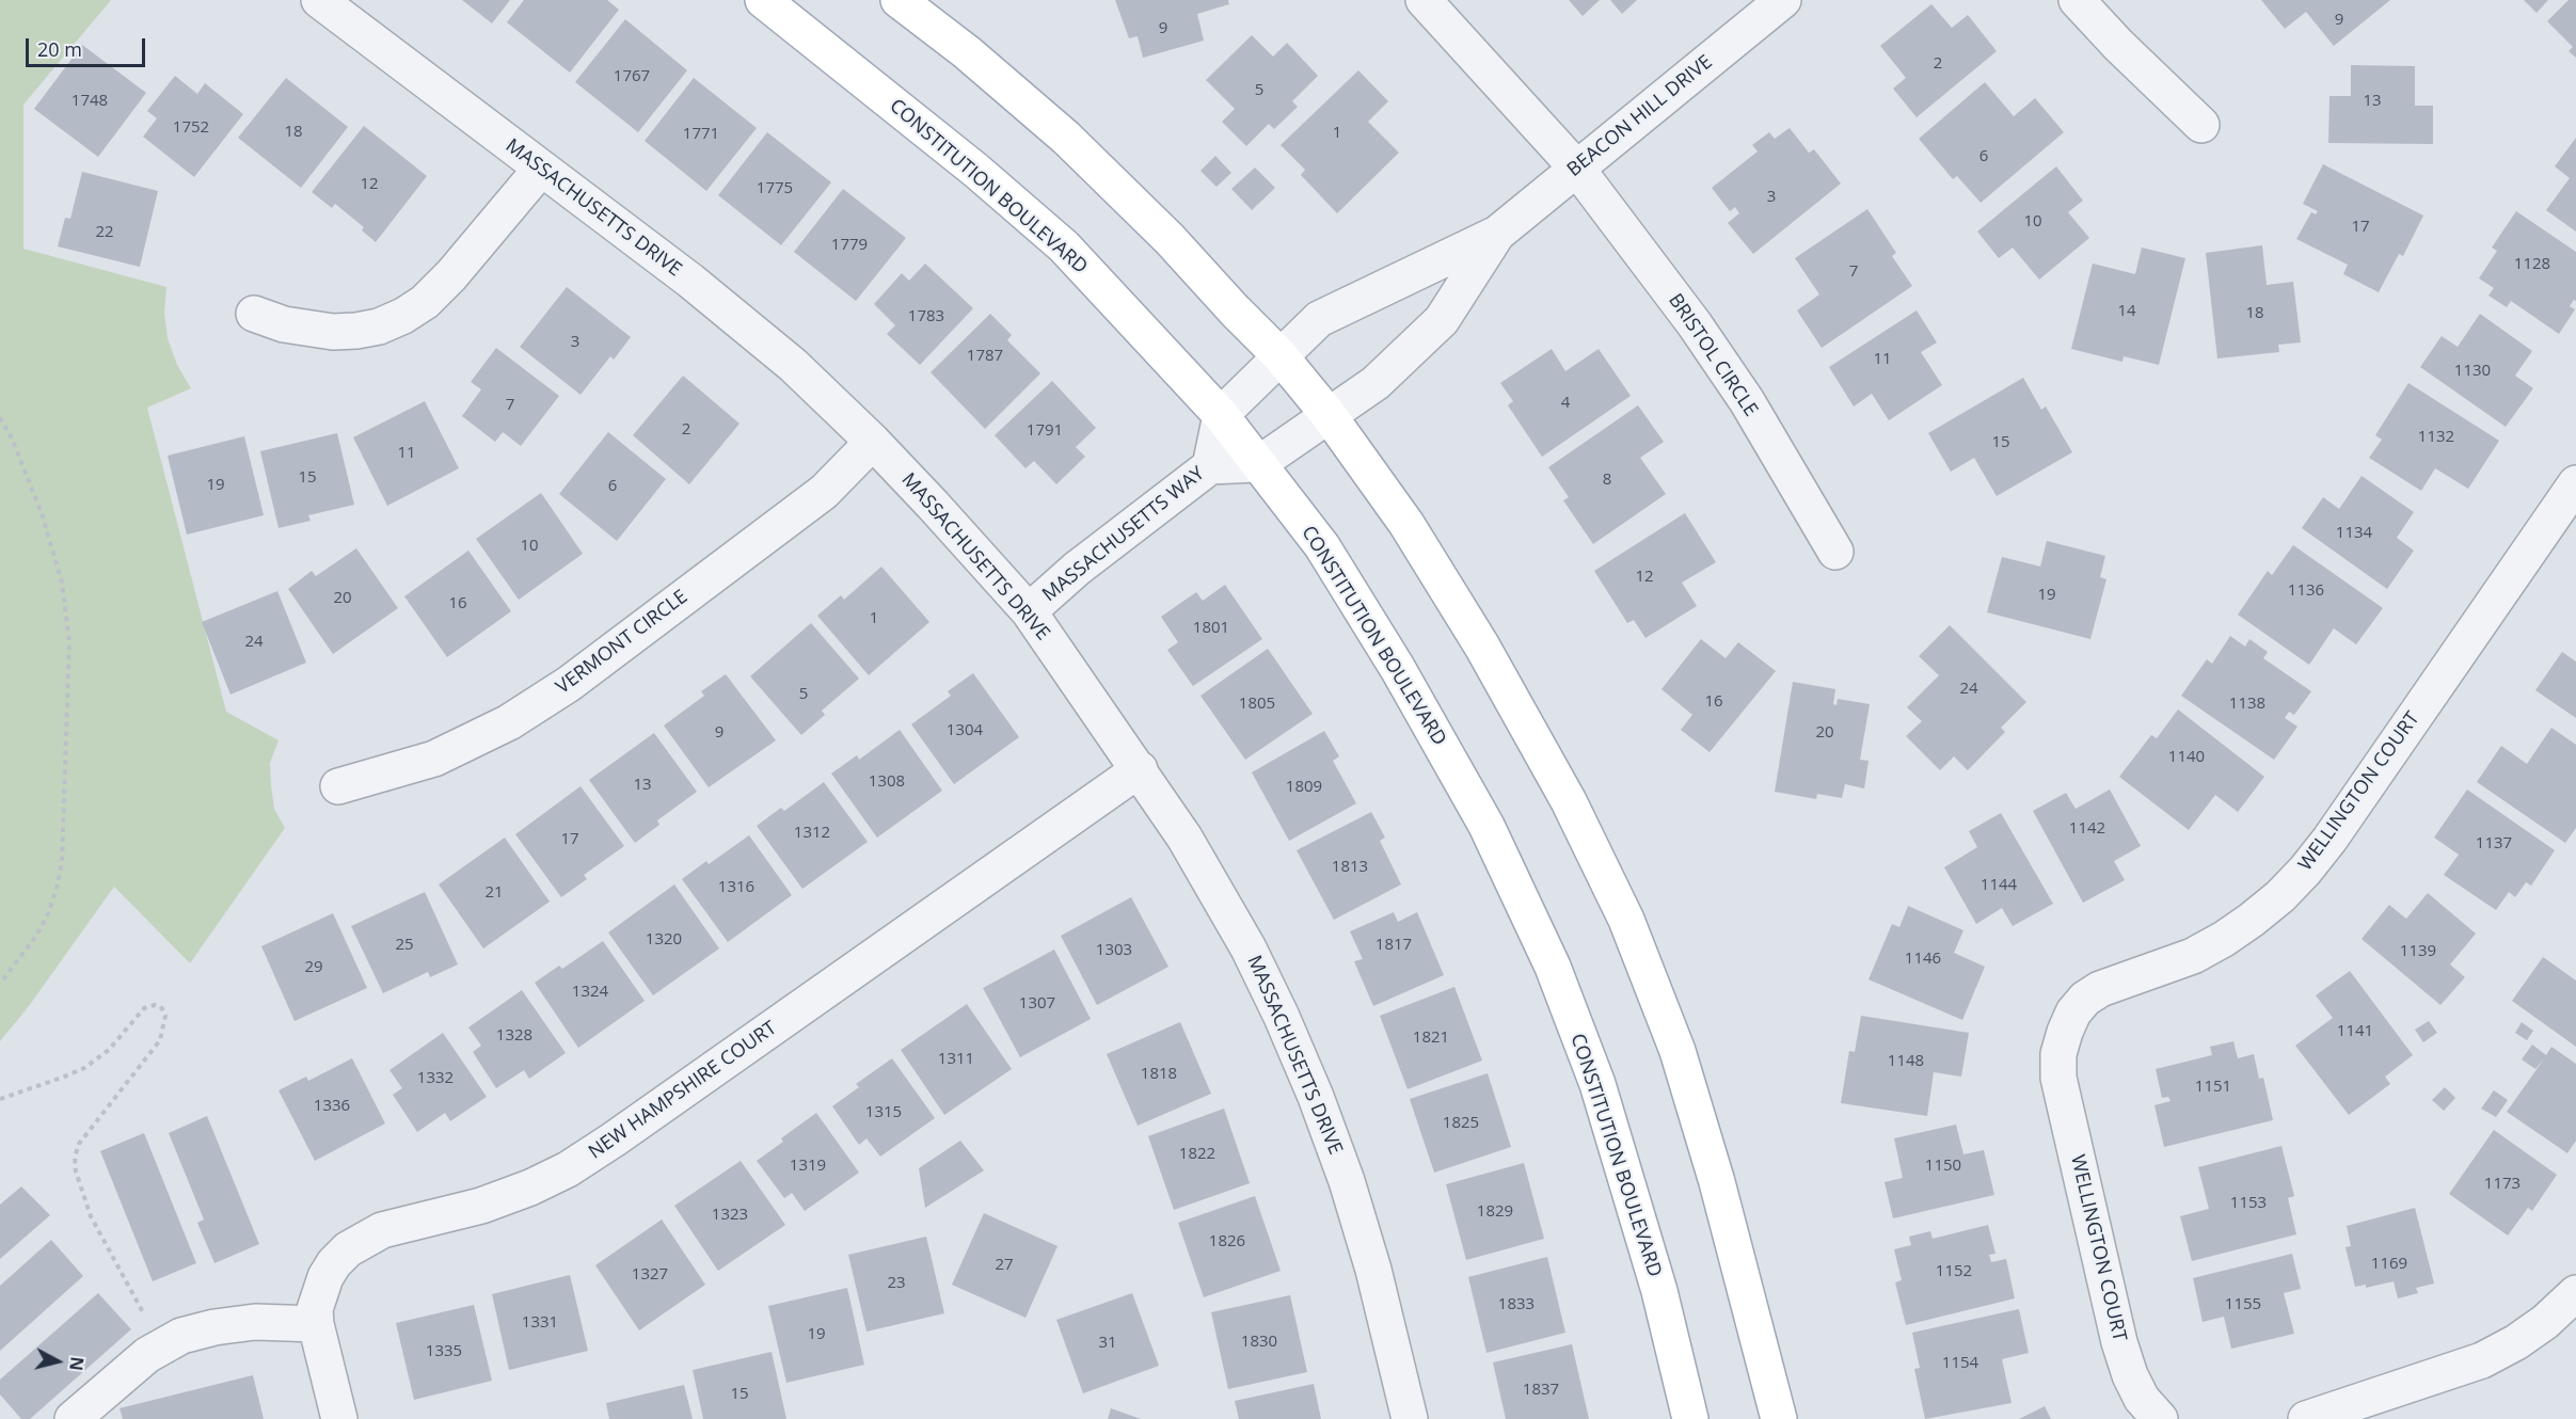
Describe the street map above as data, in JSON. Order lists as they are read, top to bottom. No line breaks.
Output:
{"streets":{"main road":["CONSTITUTION BOULEVARD"],"street":["BEACON HILL DRIVE","MASSACHUSETTS DRIVE","BRISTOL CIRCLE","MASSACHUSETTS WAY","VERMONT CIRCLE","WELLINGTON COURT","NEW HAMPSHIRE COURT"]},"crossings":[["BEACON HILL DRIVE","CONSTITUTION BOULEVARD"],["BEACON HILL DRIVE","BRISTOL CIRCLE"],["BEACON HILL DRIVE","MASSACHUSETTS WAY"],["CONSTITUTION BOULEVARD","MASSACHUSETTS WAY"],["MASSACHUSETTS DRIVE","MASSACHUSETTS WAY"],["MASSACHUSETTS DRIVE","VERMONT CIRCLE"],["MASSACHUSETTS DRIVE","NEW HAMPSHIRE COURT"]],"house_numbers":["9","9","2","1767","5","1748","13","1752","18","1","1771","6","12","1775","3","10","17","22","1779","1128","7","14","18","1783","3","1787","11","1130","4","7","2","1791","1132","15","11","15","8","19","6","1134","10","12","1136","19","20","16","1","1801","24","24","5","16","1805","1138","1304","9","20","1140","1308","13","1809","1142","1312","17","1137","1813","1144","1316","21","1320","25","1817","1303","1139","1146","29","1324","1307","1141","1328","1821","1311","1148","1818","1332","1151","1336","1315","1825","1822","1319","1150","1173","1153","1829","1323","1826","1169","27","1152","1327","23","1833","1155","1331","19","1830","31","1335","1154","1837","15"],"scale_bar":"20 m","north":"right"}
